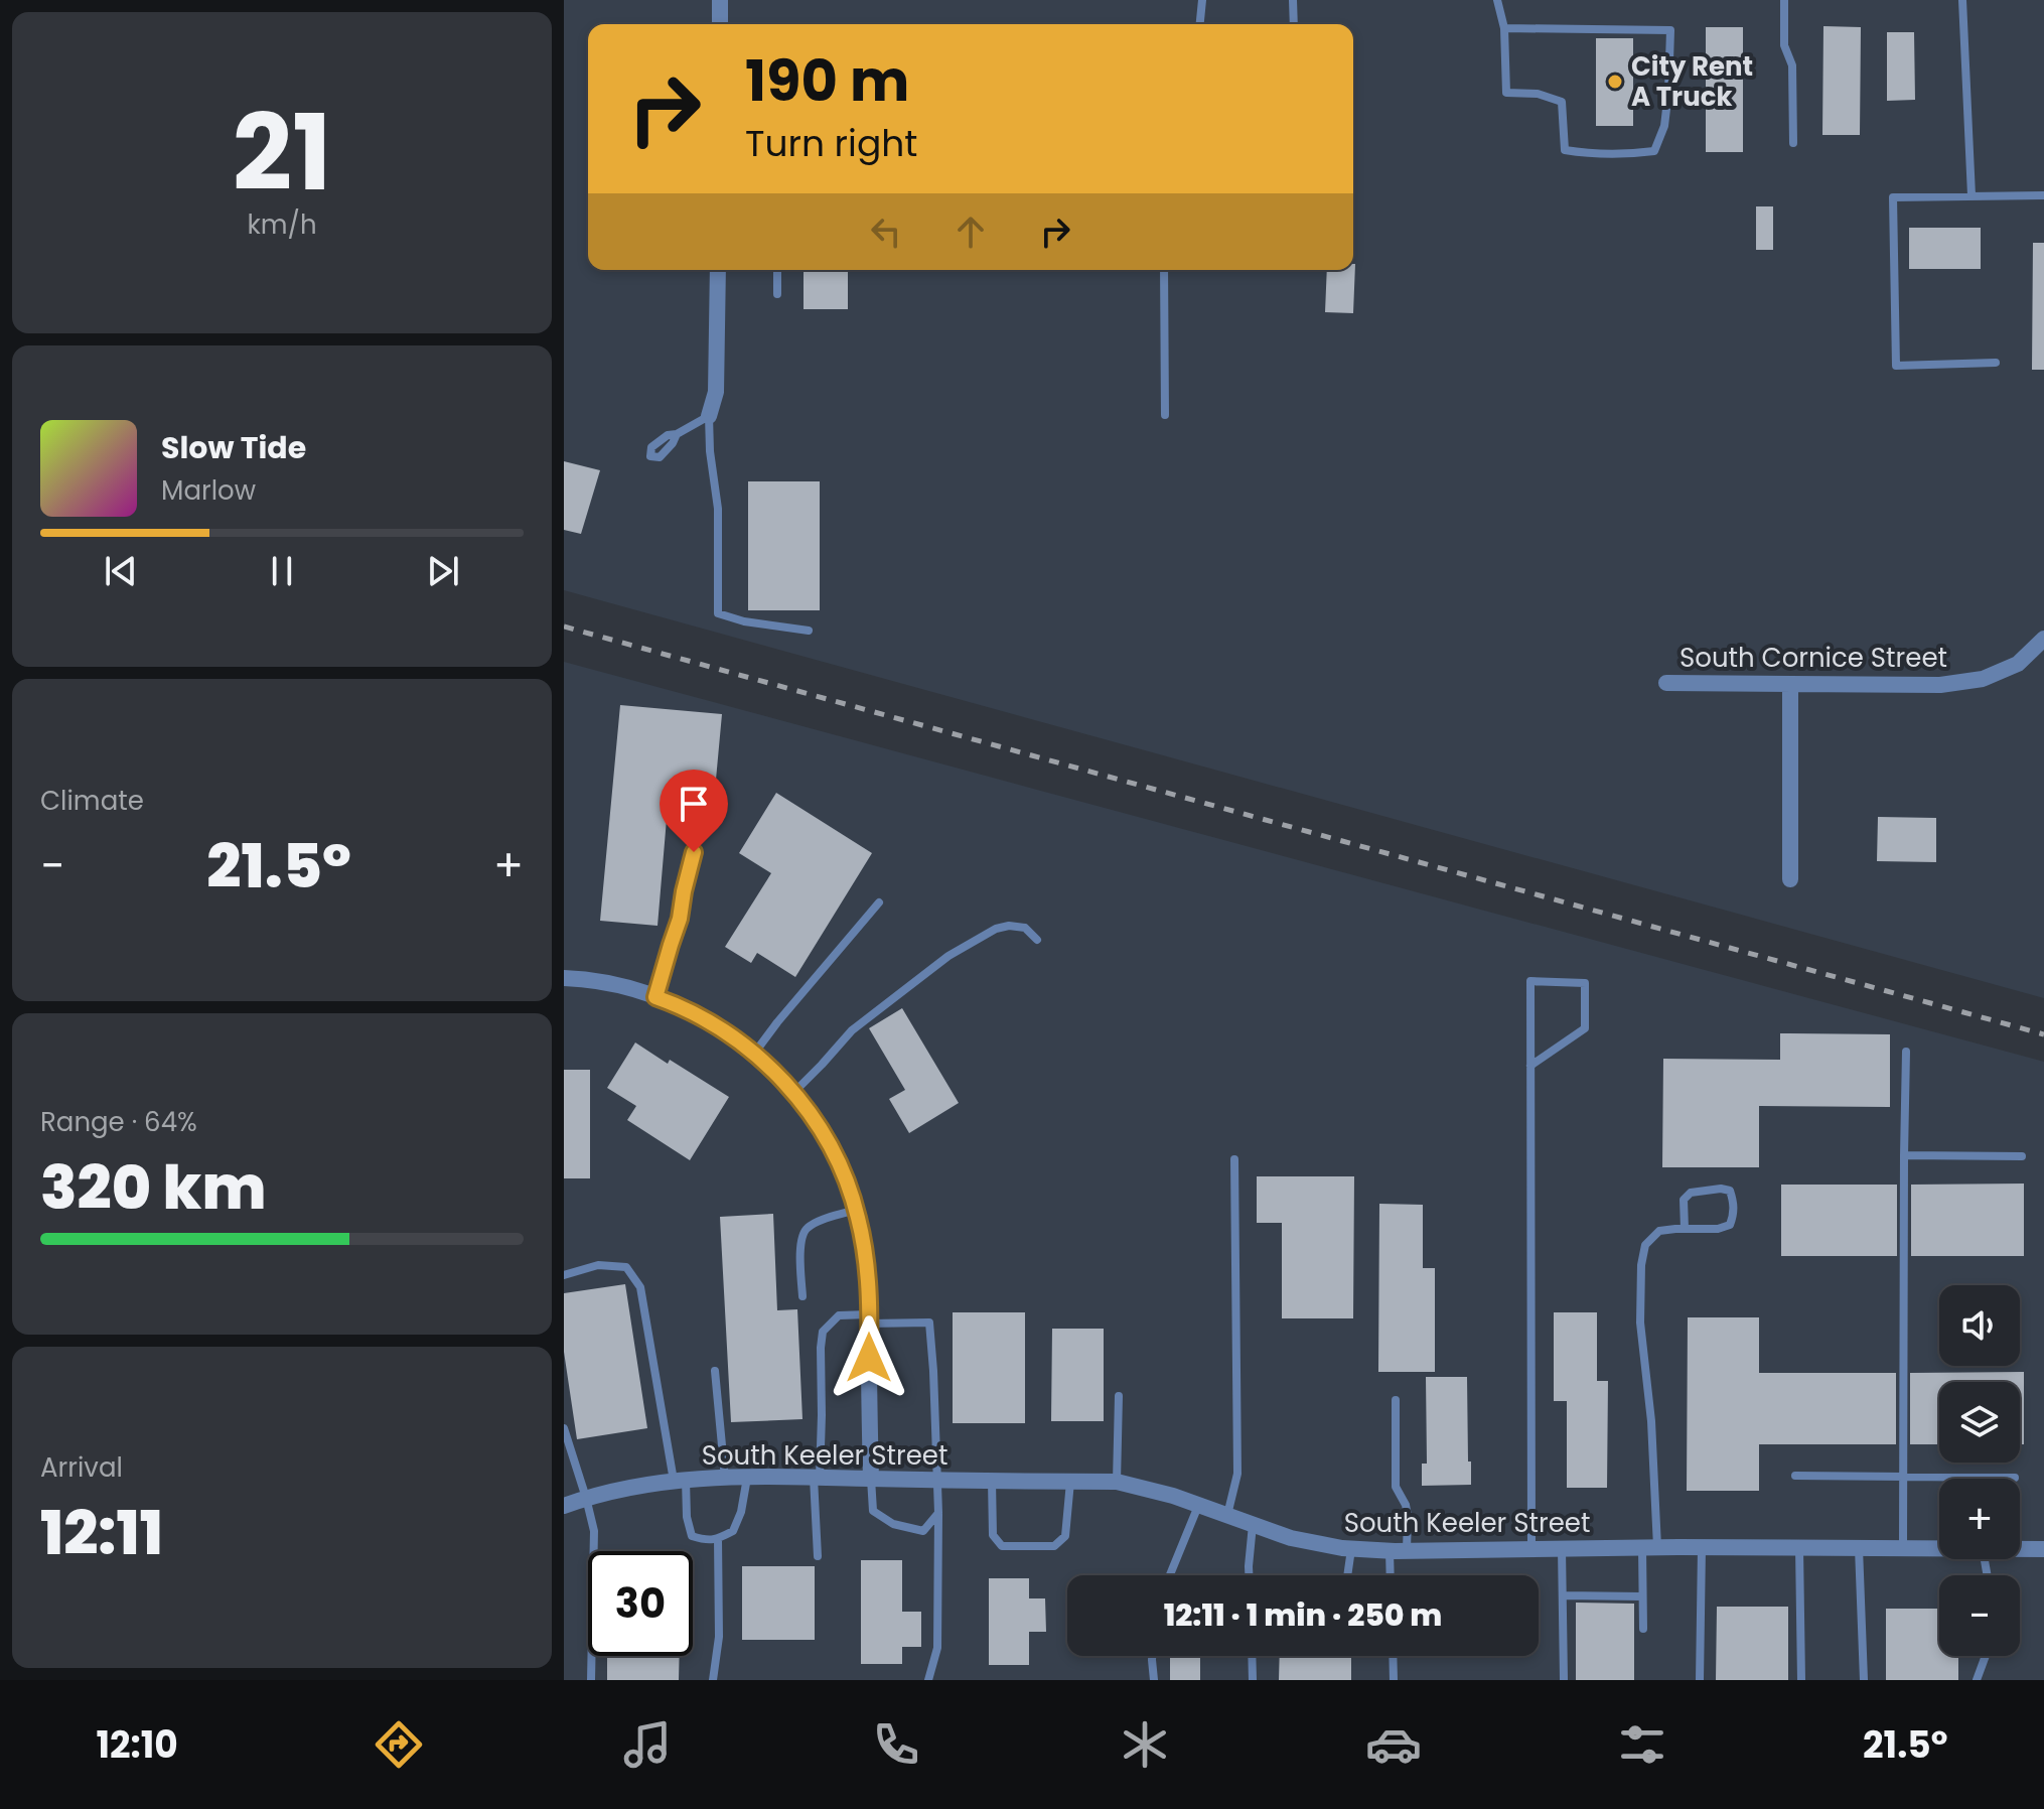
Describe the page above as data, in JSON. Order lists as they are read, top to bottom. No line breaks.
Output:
{"streets":{"street":["South Cornice Street","South Keeler Street"]},"places":["City Rent A Truck"],"page":{"tile":[["21","km/h"],"Climate",["Range · 64%","320 km"],["Arrival","12:11"]],"turn":["190 m","Turn right"],"song":["Slow Tide","Marlow"],"heat":["−","21.5°","+"],"map_buttons":["+","−"],"limit":"30","trip":"12:11 · 1 min · 250 m","tabs":["12:10","21.5°"]}}
